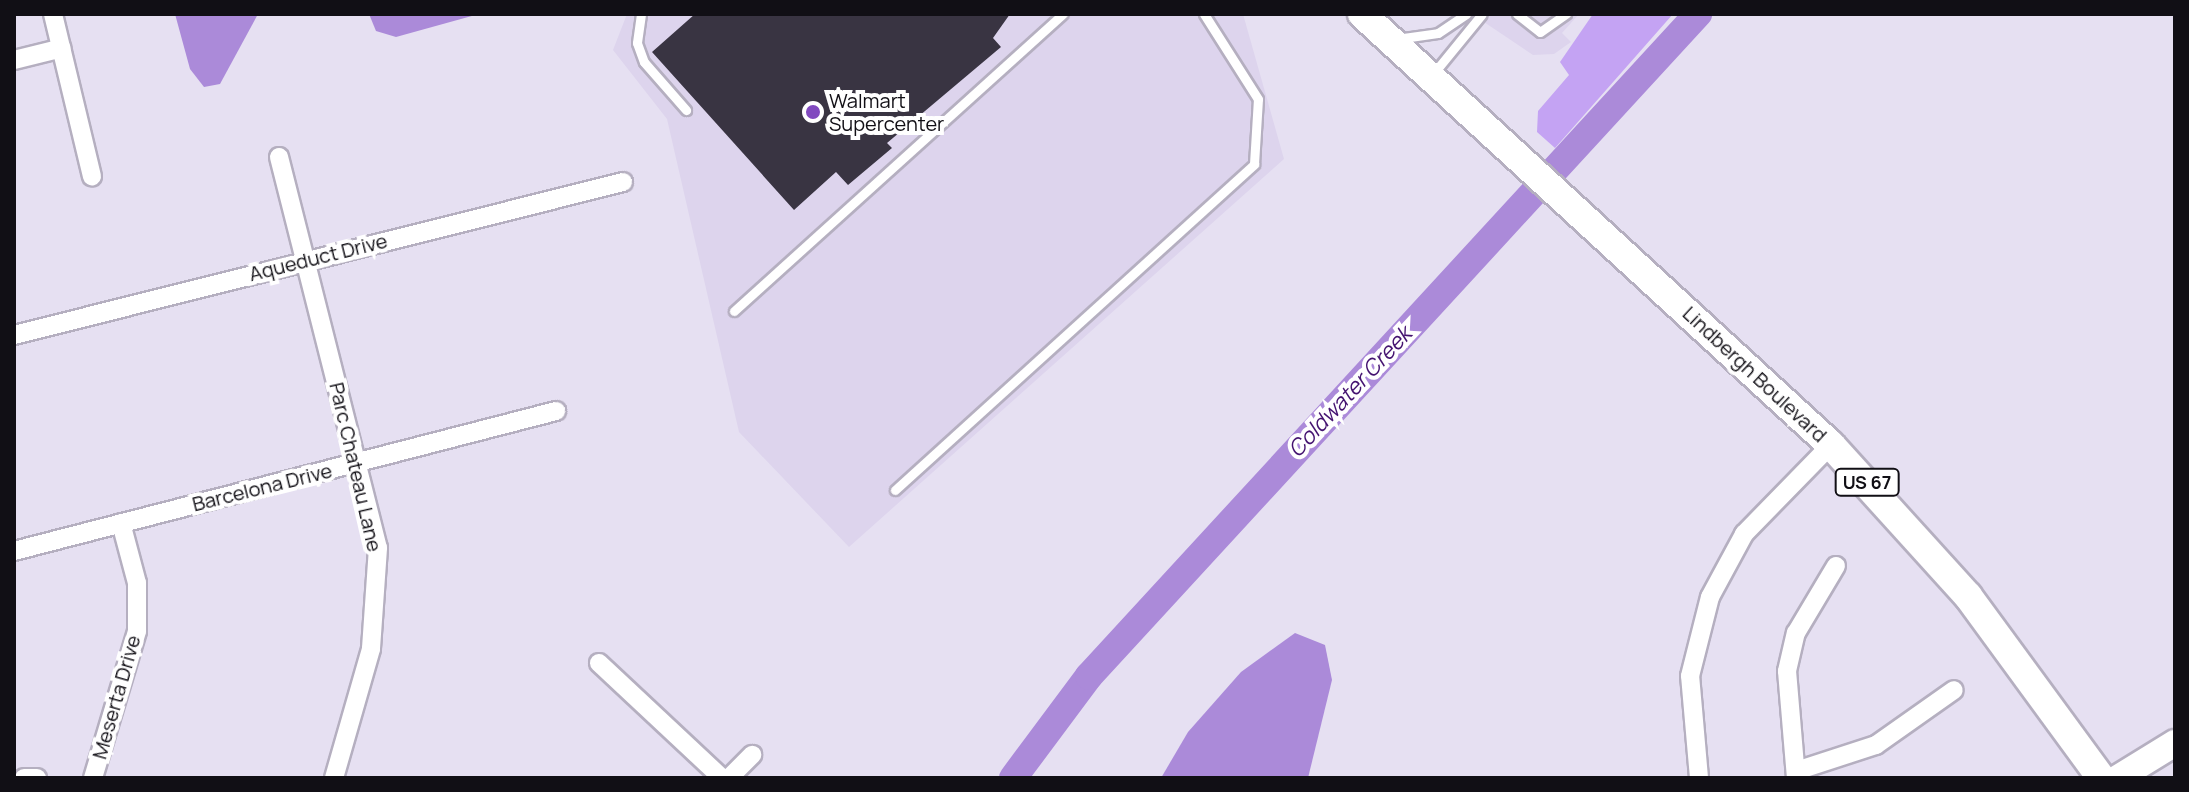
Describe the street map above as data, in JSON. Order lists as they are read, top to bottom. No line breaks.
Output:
{"streets":{"main road":["Lindbergh Boulevard","US 67"],"street":["Aqueduct Drive","Parc Chateau Lane","Barcelona Drive","Meserta Drive"]},"crossings":[["Aqueduct Drive","Parc Chateau Lane"],["Parc Chateau Lane","Barcelona Drive"],["Barcelona Drive","Meserta Drive"]],"water":["Coldwater Creek"],"places":["Walmart Supercenter"]}
